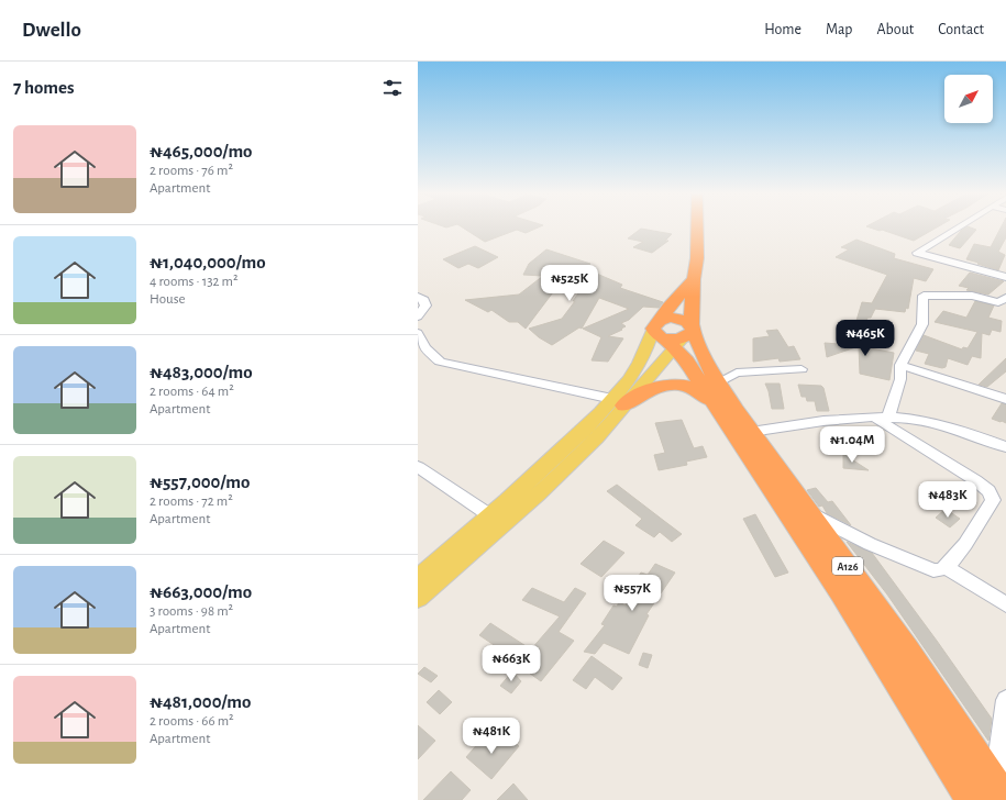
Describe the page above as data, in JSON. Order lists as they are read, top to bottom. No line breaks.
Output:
{"streets":{"highway":["A126"]},"north":"top right","page":{"header":"Dwello","nav":["Home","Map","About","Contact"],"heading":"7 homes","list":[{"name":"₦465,000/mo","note":"2 rooms · 76 m² · Apartment"},{"name":"₦1,040,000/mo","note":"4 rooms · 132 m² · House"},{"name":"₦483,000/mo","note":"2 rooms · 64 m² · Apartment"},{"name":"₦557,000/mo","note":"2 rooms · 72 m² · Apartment"},{"name":"₦663,000/mo","note":"3 rooms · 98 m² · Apartment"},{"name":"₦481,000/mo","note":"2 rooms · 66 m² · Apartment"}],"price":["₦525K","₦465K","₦1.04M","₦483K","₦557K","₦663K","₦481K"]}}
